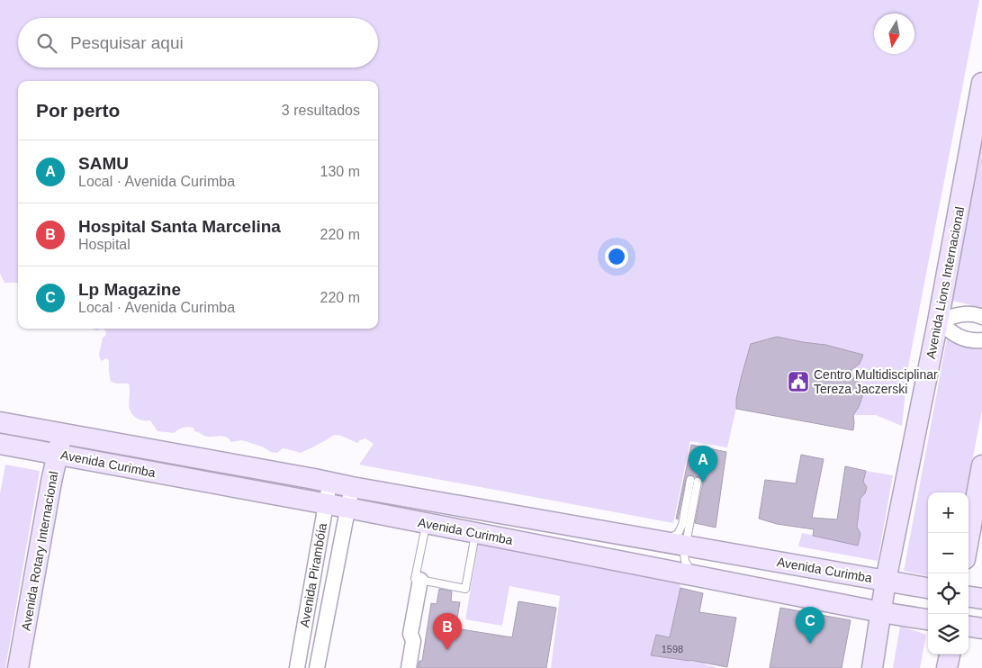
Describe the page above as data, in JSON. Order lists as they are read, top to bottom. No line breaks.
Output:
{"streets":{"street":["Avenida Lions Internacional","Avenida Curimba","Avenida Rotary Internacional","Avenida Pirambóia"]},"crossings":[["Avenida Lions Internacional","Avenida Curimba"],["Avenida Curimba","Avenida Rotary Internacional"],["Avenida Curimba","Avenida Pirambóia"]],"places":{"public building":["Centro Multidisciplinar Tereza Jaczerski"]},"house_numbers":["1598"],"north":"bottom","page":{"search":"Pesquisar aqui","heading":["Por perto","3 resultados"],"list":[{"mark":"A","name":"SAMU","note":"Local · Avenida Curimba","value":"130 m"},{"mark":"B","name":"Hospital Santa Marcelina","note":"Hospital","value":"220 m"},{"mark":"C","name":"Lp Magazine","note":"Local · Avenida Curimba","value":"220 m"}],"pins":["A","C","B"],"map_buttons":["+","−"]}}
